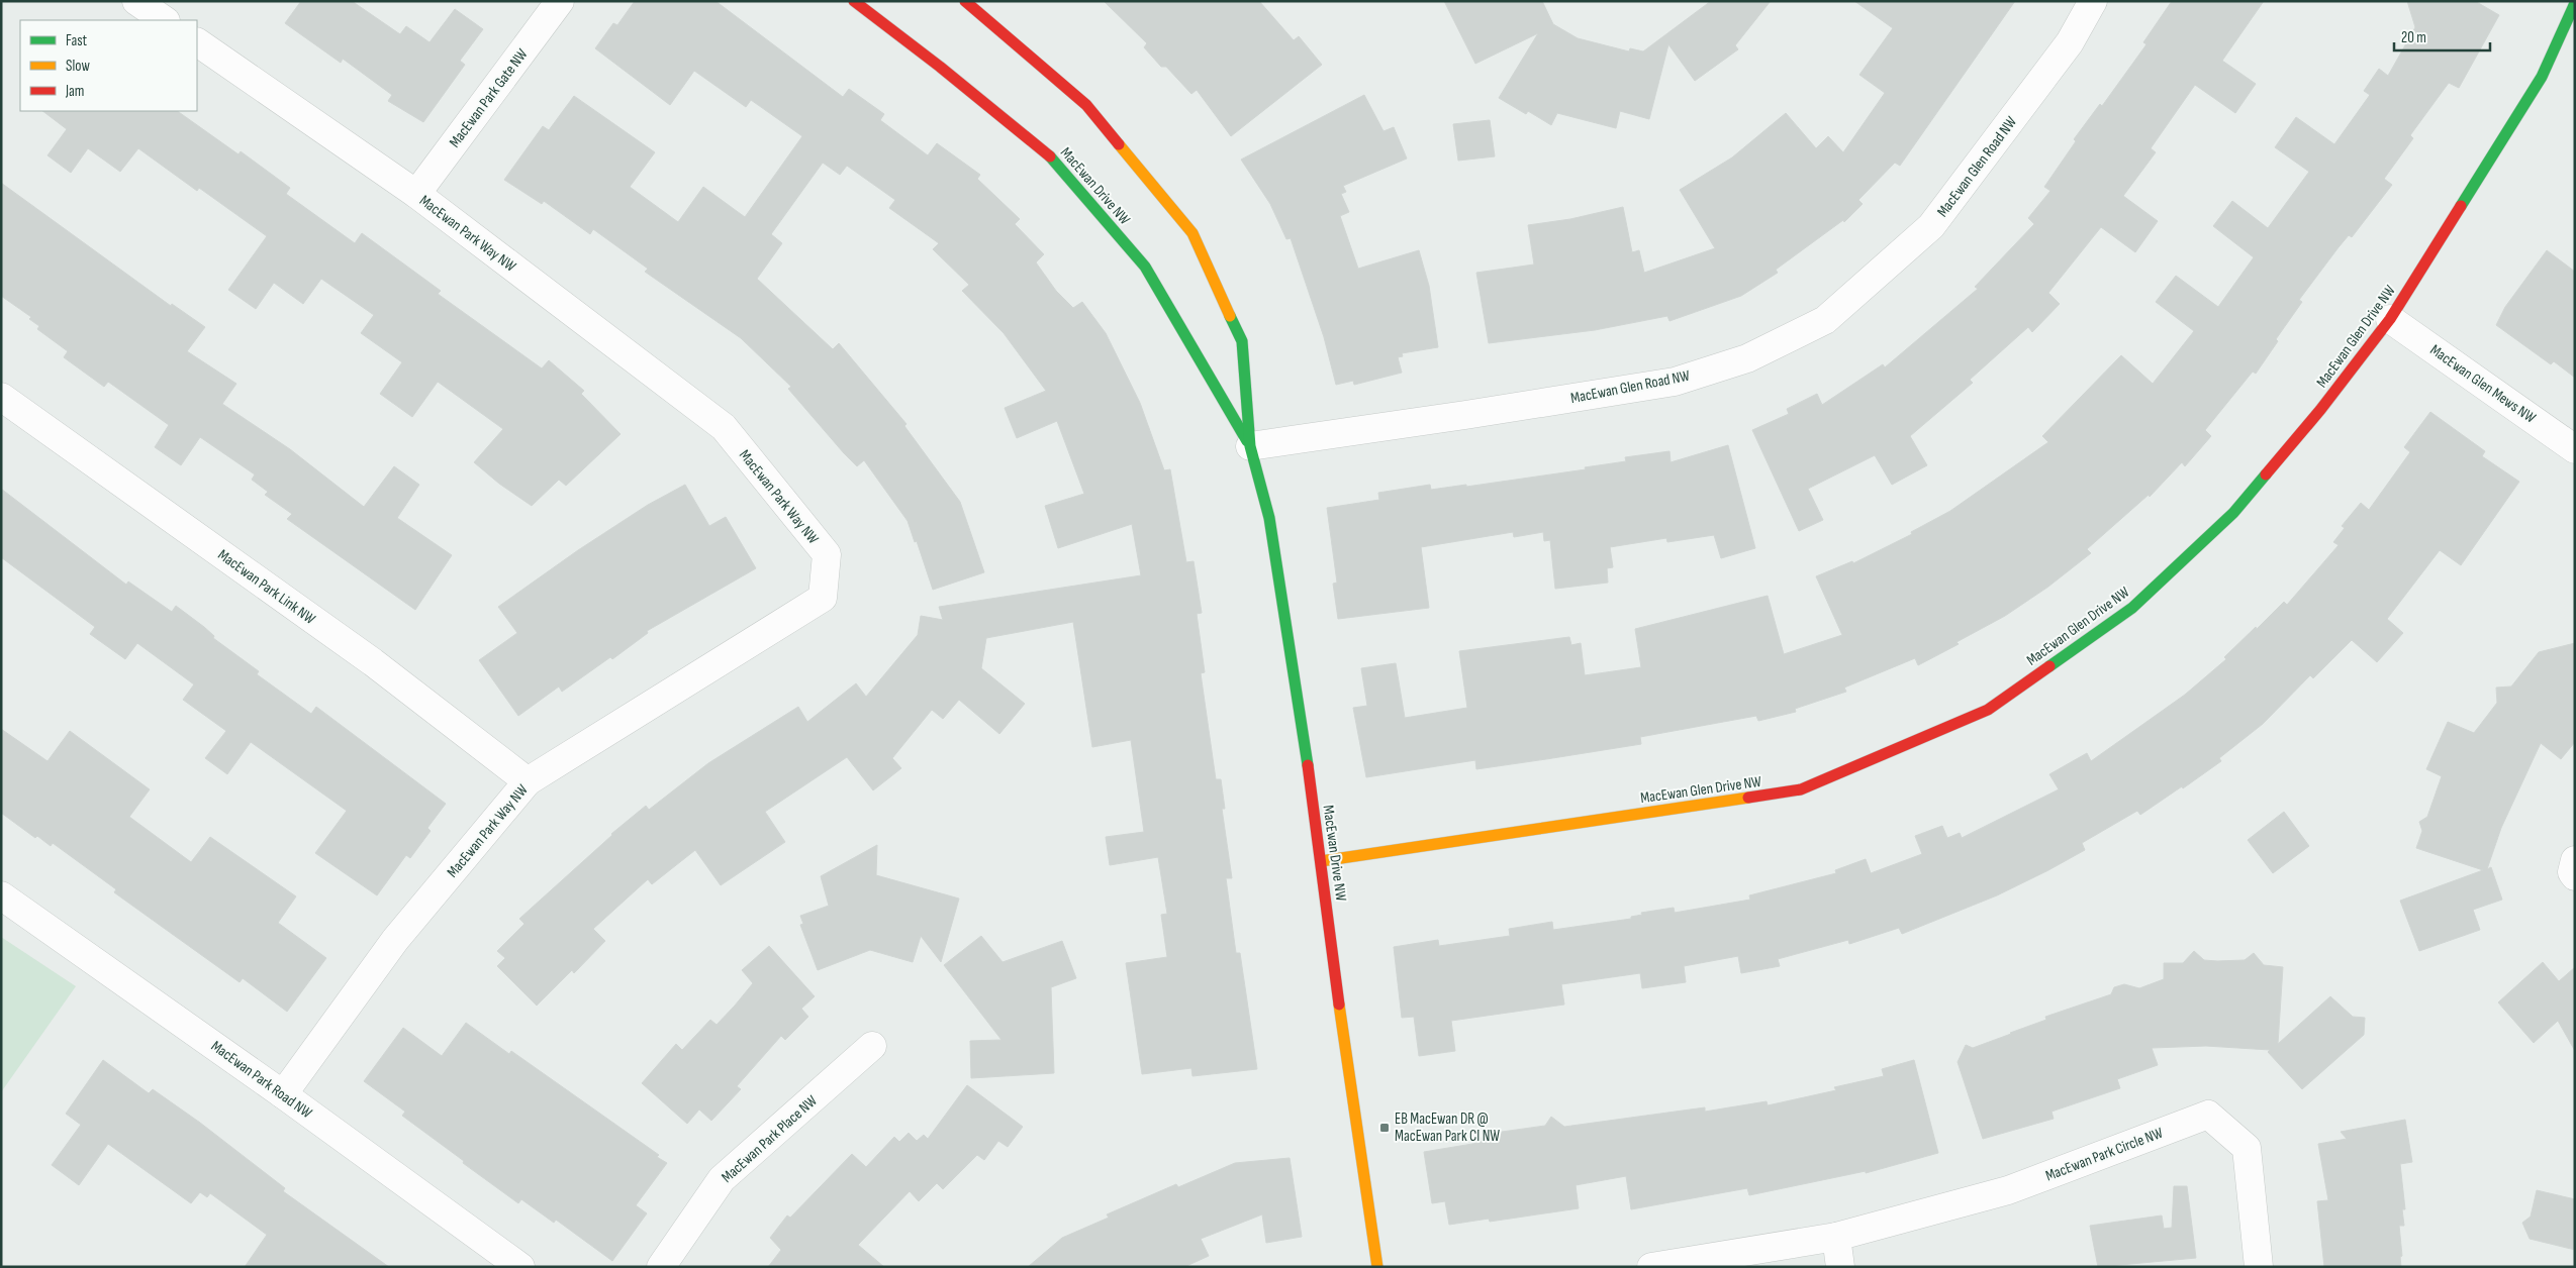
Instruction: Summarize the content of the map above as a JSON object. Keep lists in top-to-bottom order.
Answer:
{
  "streets": {
    "street": [
      "MacEwan Park Gate NW",
      "MacEwan Glen Road NW",
      "MacEwan Drive NW",
      "MacEwan Park Way NW",
      "MacEwan Glen Drive NW",
      "MacEwan Glen Mews NW",
      "MacEwan Park Link NW",
      "MacEwan Park Road NW",
      "MacEwan Park Place NW",
      "MacEwan Park Circle NW"
    ]
  },
  "crossings": [
    ["MacEwan Park Gate NW", "MacEwan Park Way NW"],
    ["MacEwan Glen Road NW", "MacEwan Drive NW"],
    ["MacEwan Drive NW", "MacEwan Glen Drive NW"],
    ["MacEwan Park Way NW", "MacEwan Park Link NW"],
    ["MacEwan Park Way NW", "MacEwan Park Road NW"],
    ["MacEwan Glen Drive NW", "MacEwan Glen Mews NW"]
  ],
  "places": {
    "transit": ["EB MacEwan DR @ MacEwan Park CI NW"]
  },
  "legend": ["Fast", "Slow", "Jam"],
  "scale_bar": "20 m"
}
